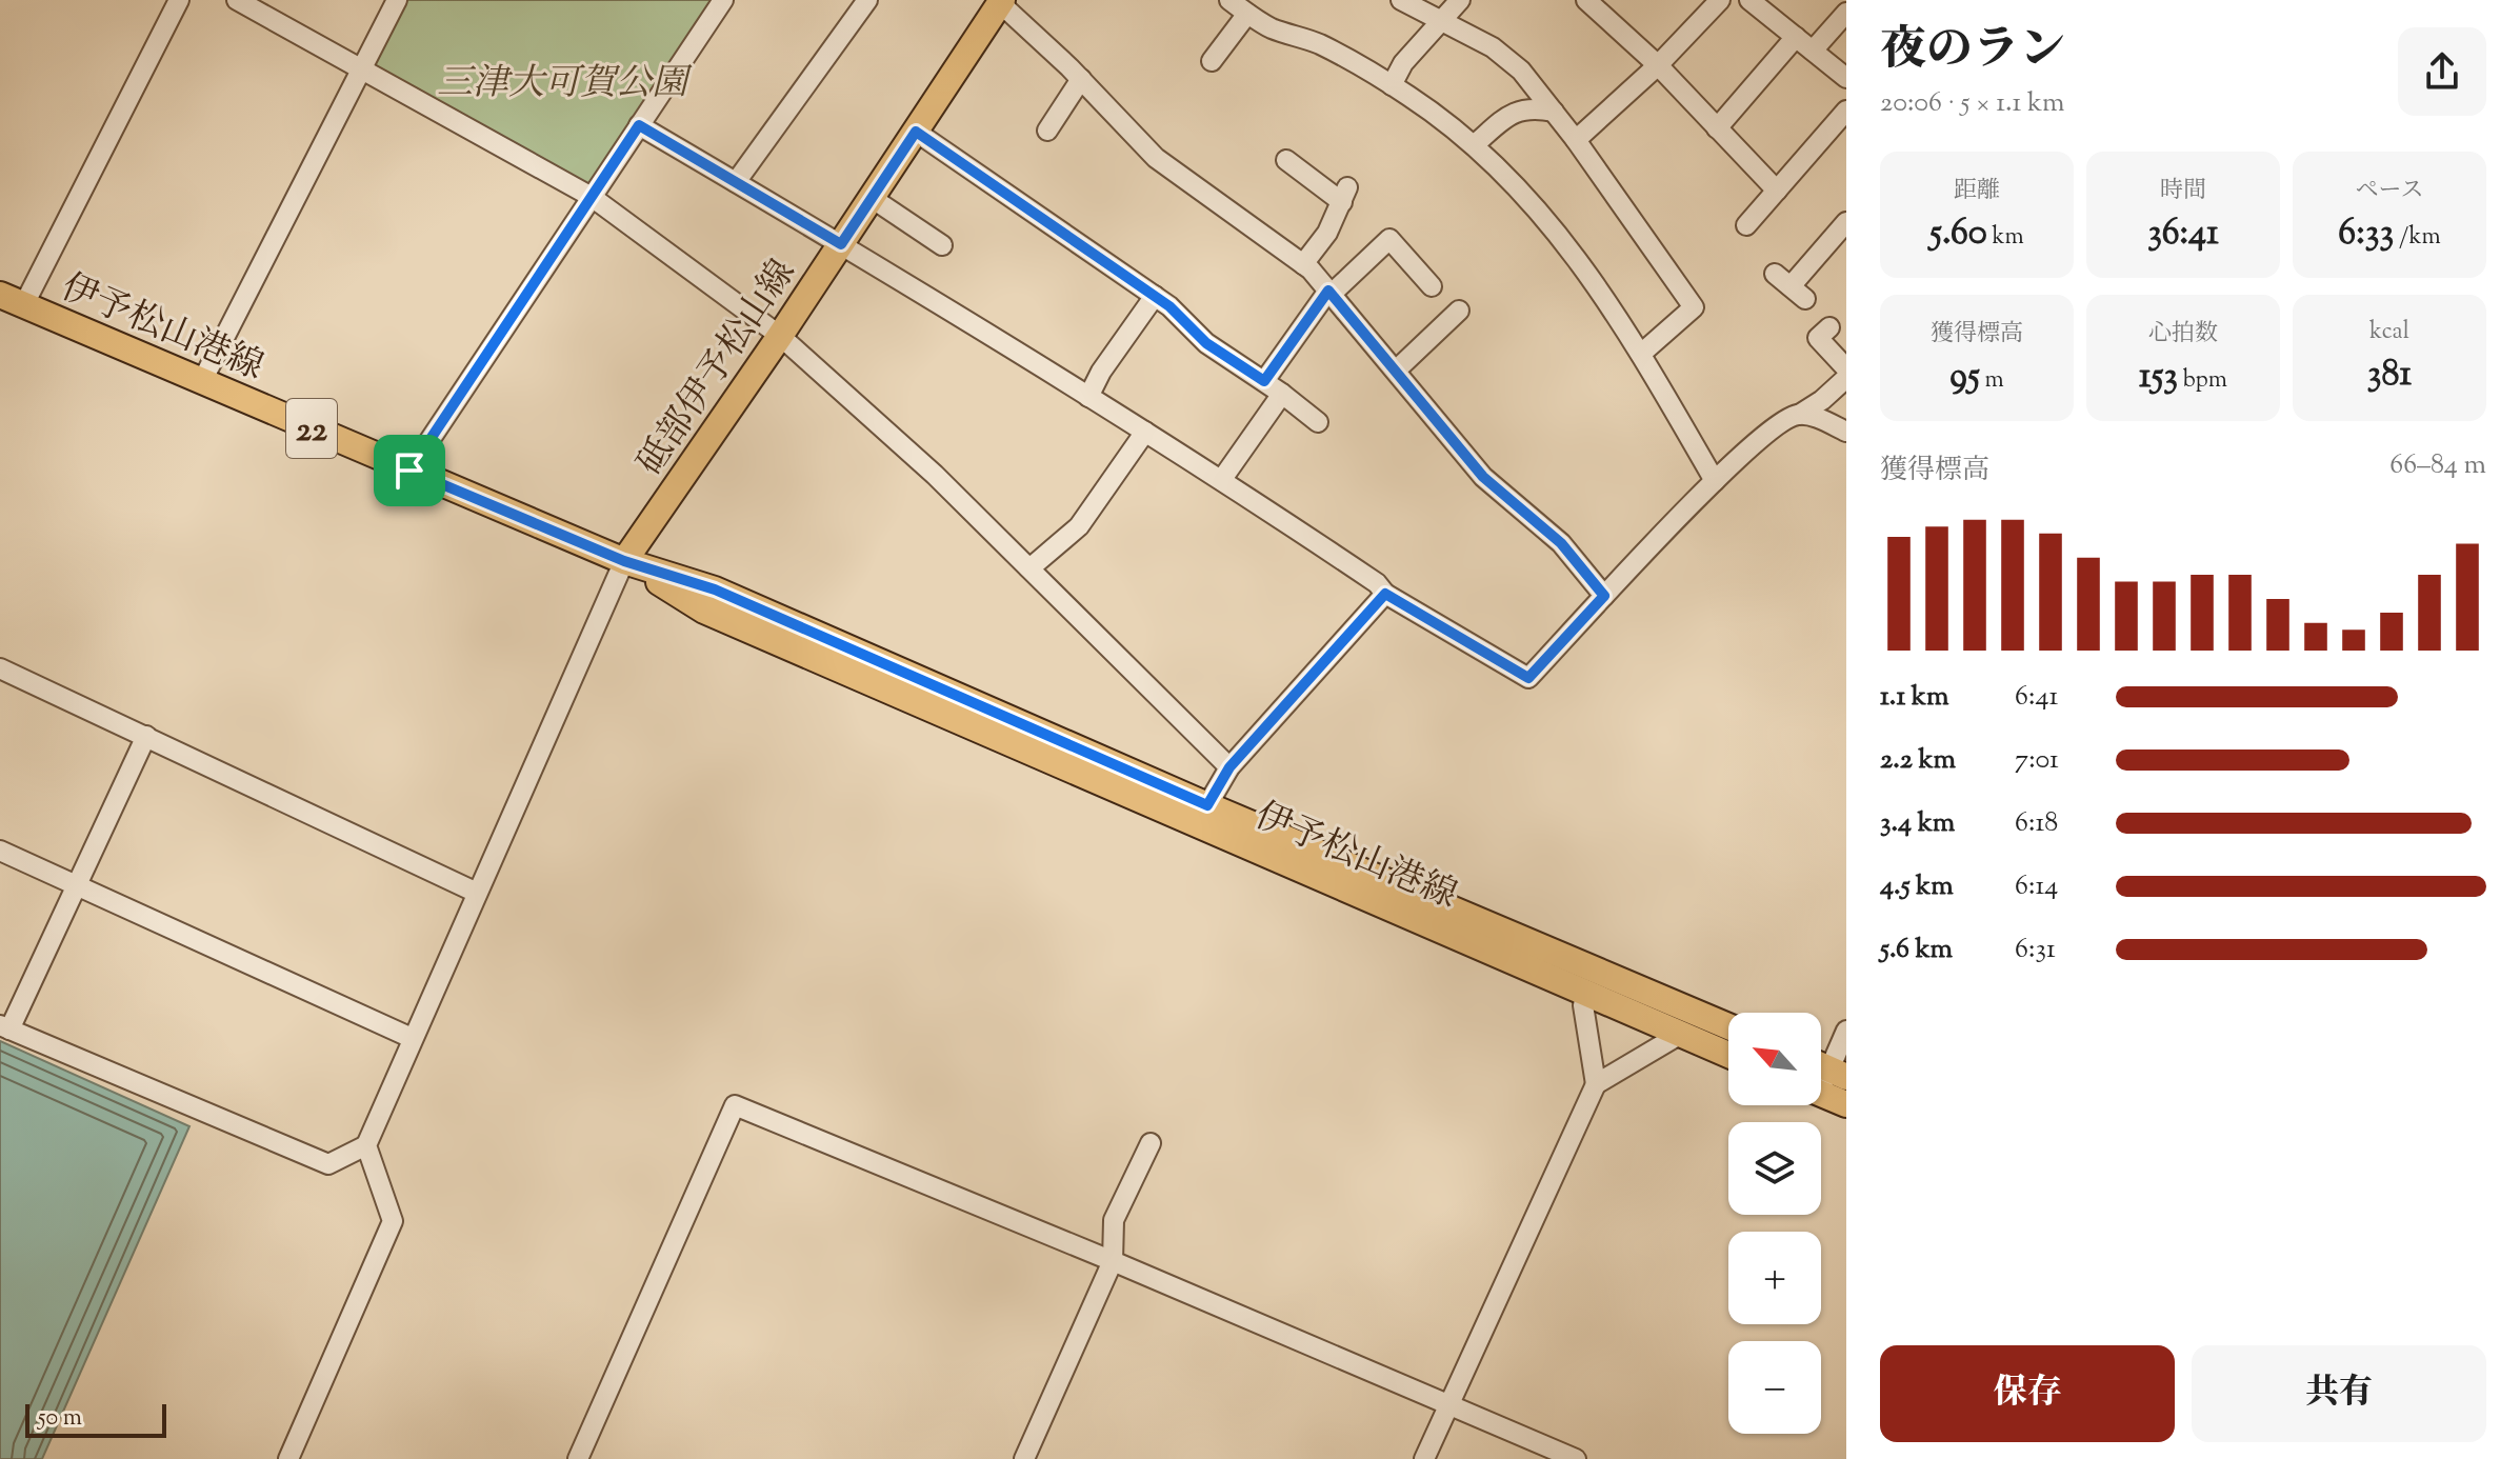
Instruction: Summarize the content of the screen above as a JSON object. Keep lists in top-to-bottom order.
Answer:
{
  "streets": {
    "main road": ["伊予松山港線", "砥部伊予松山線", "22"]
  },
  "crossings": [
    ["伊予松山港線", "砥部伊予松山線"]
  ],
  "parks": ["三津大可賀公園"],
  "scale_bar": "50 m",
  "north": "top left",
  "page": {
    "heading": ["夜のラン", "20:06 · 5 × 1.1 km"],
    "stats": [
      ["距離", "5.60 km"],
      ["時間", "36:41"],
      ["ペース", "6:33 /km"],
      ["獲得標高", "95 m"],
      ["心拍数", "153 bpm"],
      ["kcal", "381"]
    ],
    "chart": ["獲得標高", "66–84 m"],
    "list": [
      {
        "name": "1.1 km",
        "note": "6:41"
      },
      {
        "name": "2.2 km",
        "note": "7:01"
      },
      {
        "name": "3.4 km",
        "note": "6:18"
      },
      {
        "name": "4.5 km",
        "note": "6:14"
      },
      {
        "name": "5.6 km",
        "note": "6:31"
      }
    ],
    "map_buttons": ["+", "−"],
    "buttons": ["保存", "共有"],
    "scale": "50 m"
  }
}
